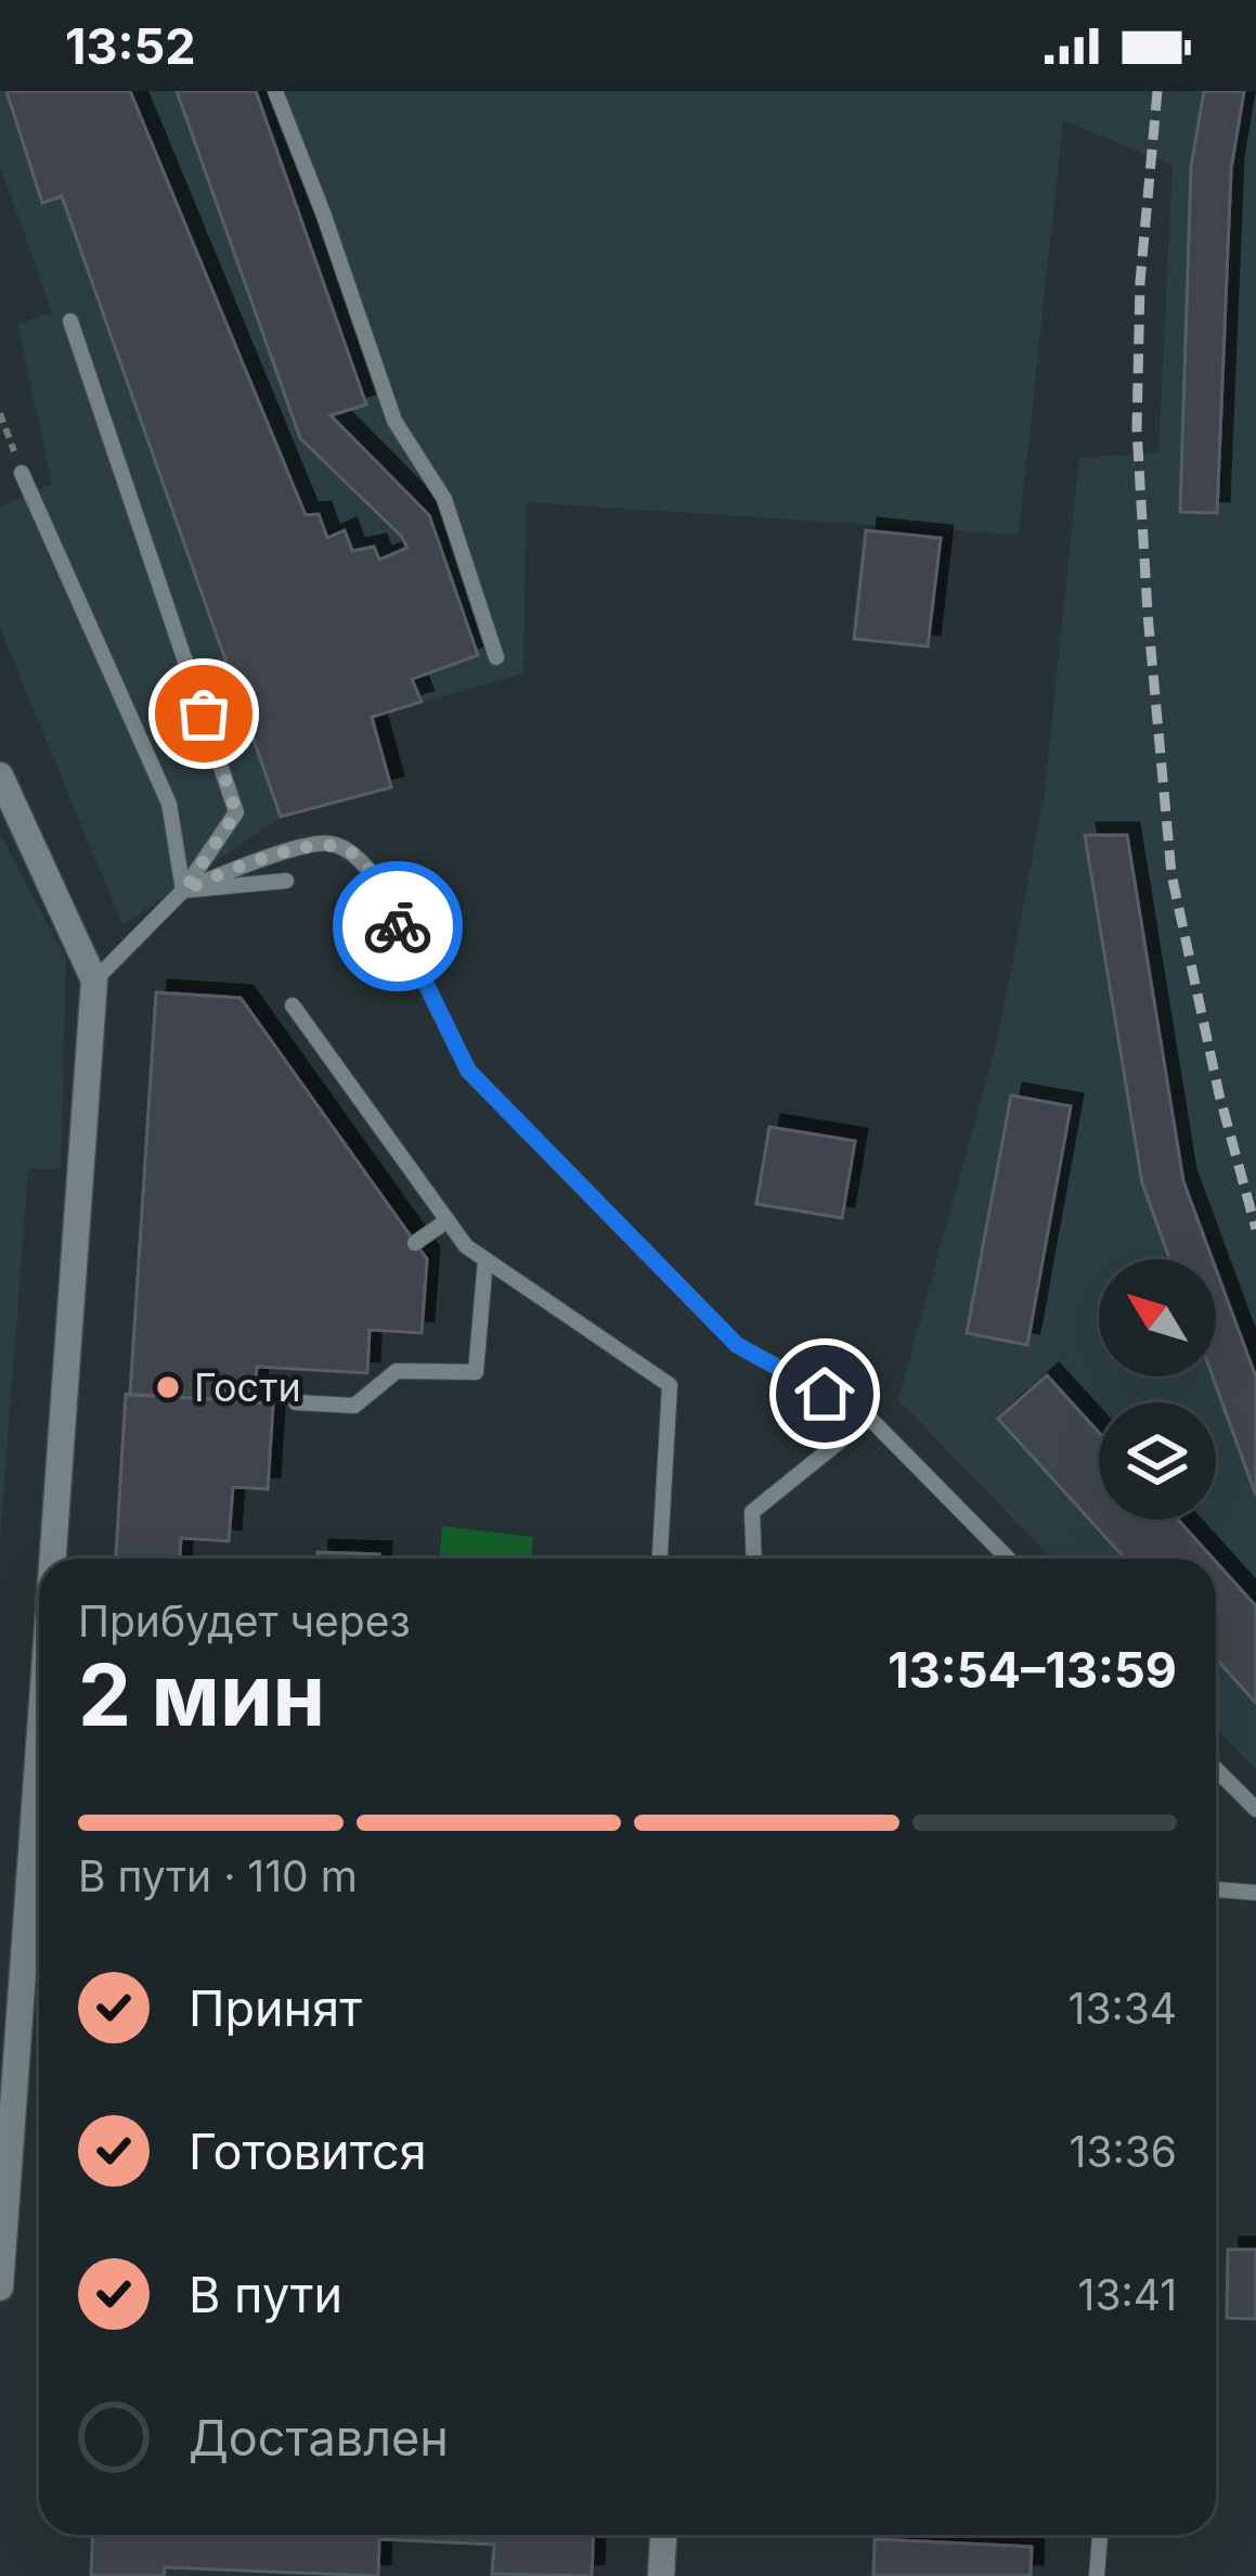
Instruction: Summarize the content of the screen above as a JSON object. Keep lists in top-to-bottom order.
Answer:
{
  "places": ["Гости"],
  "north": "top left",
  "page": {
    "status": "13:52",
    "heading": ["2 мин", "Прибудет через", "13:54–13:59"],
    "bar": "В пути · 110 m",
    "list": [
      ["Принят", "13:34"],
      ["Готовится", "13:36"],
      ["В пути", "13:41"],
      "Доставлен"
    ]
  }
}
